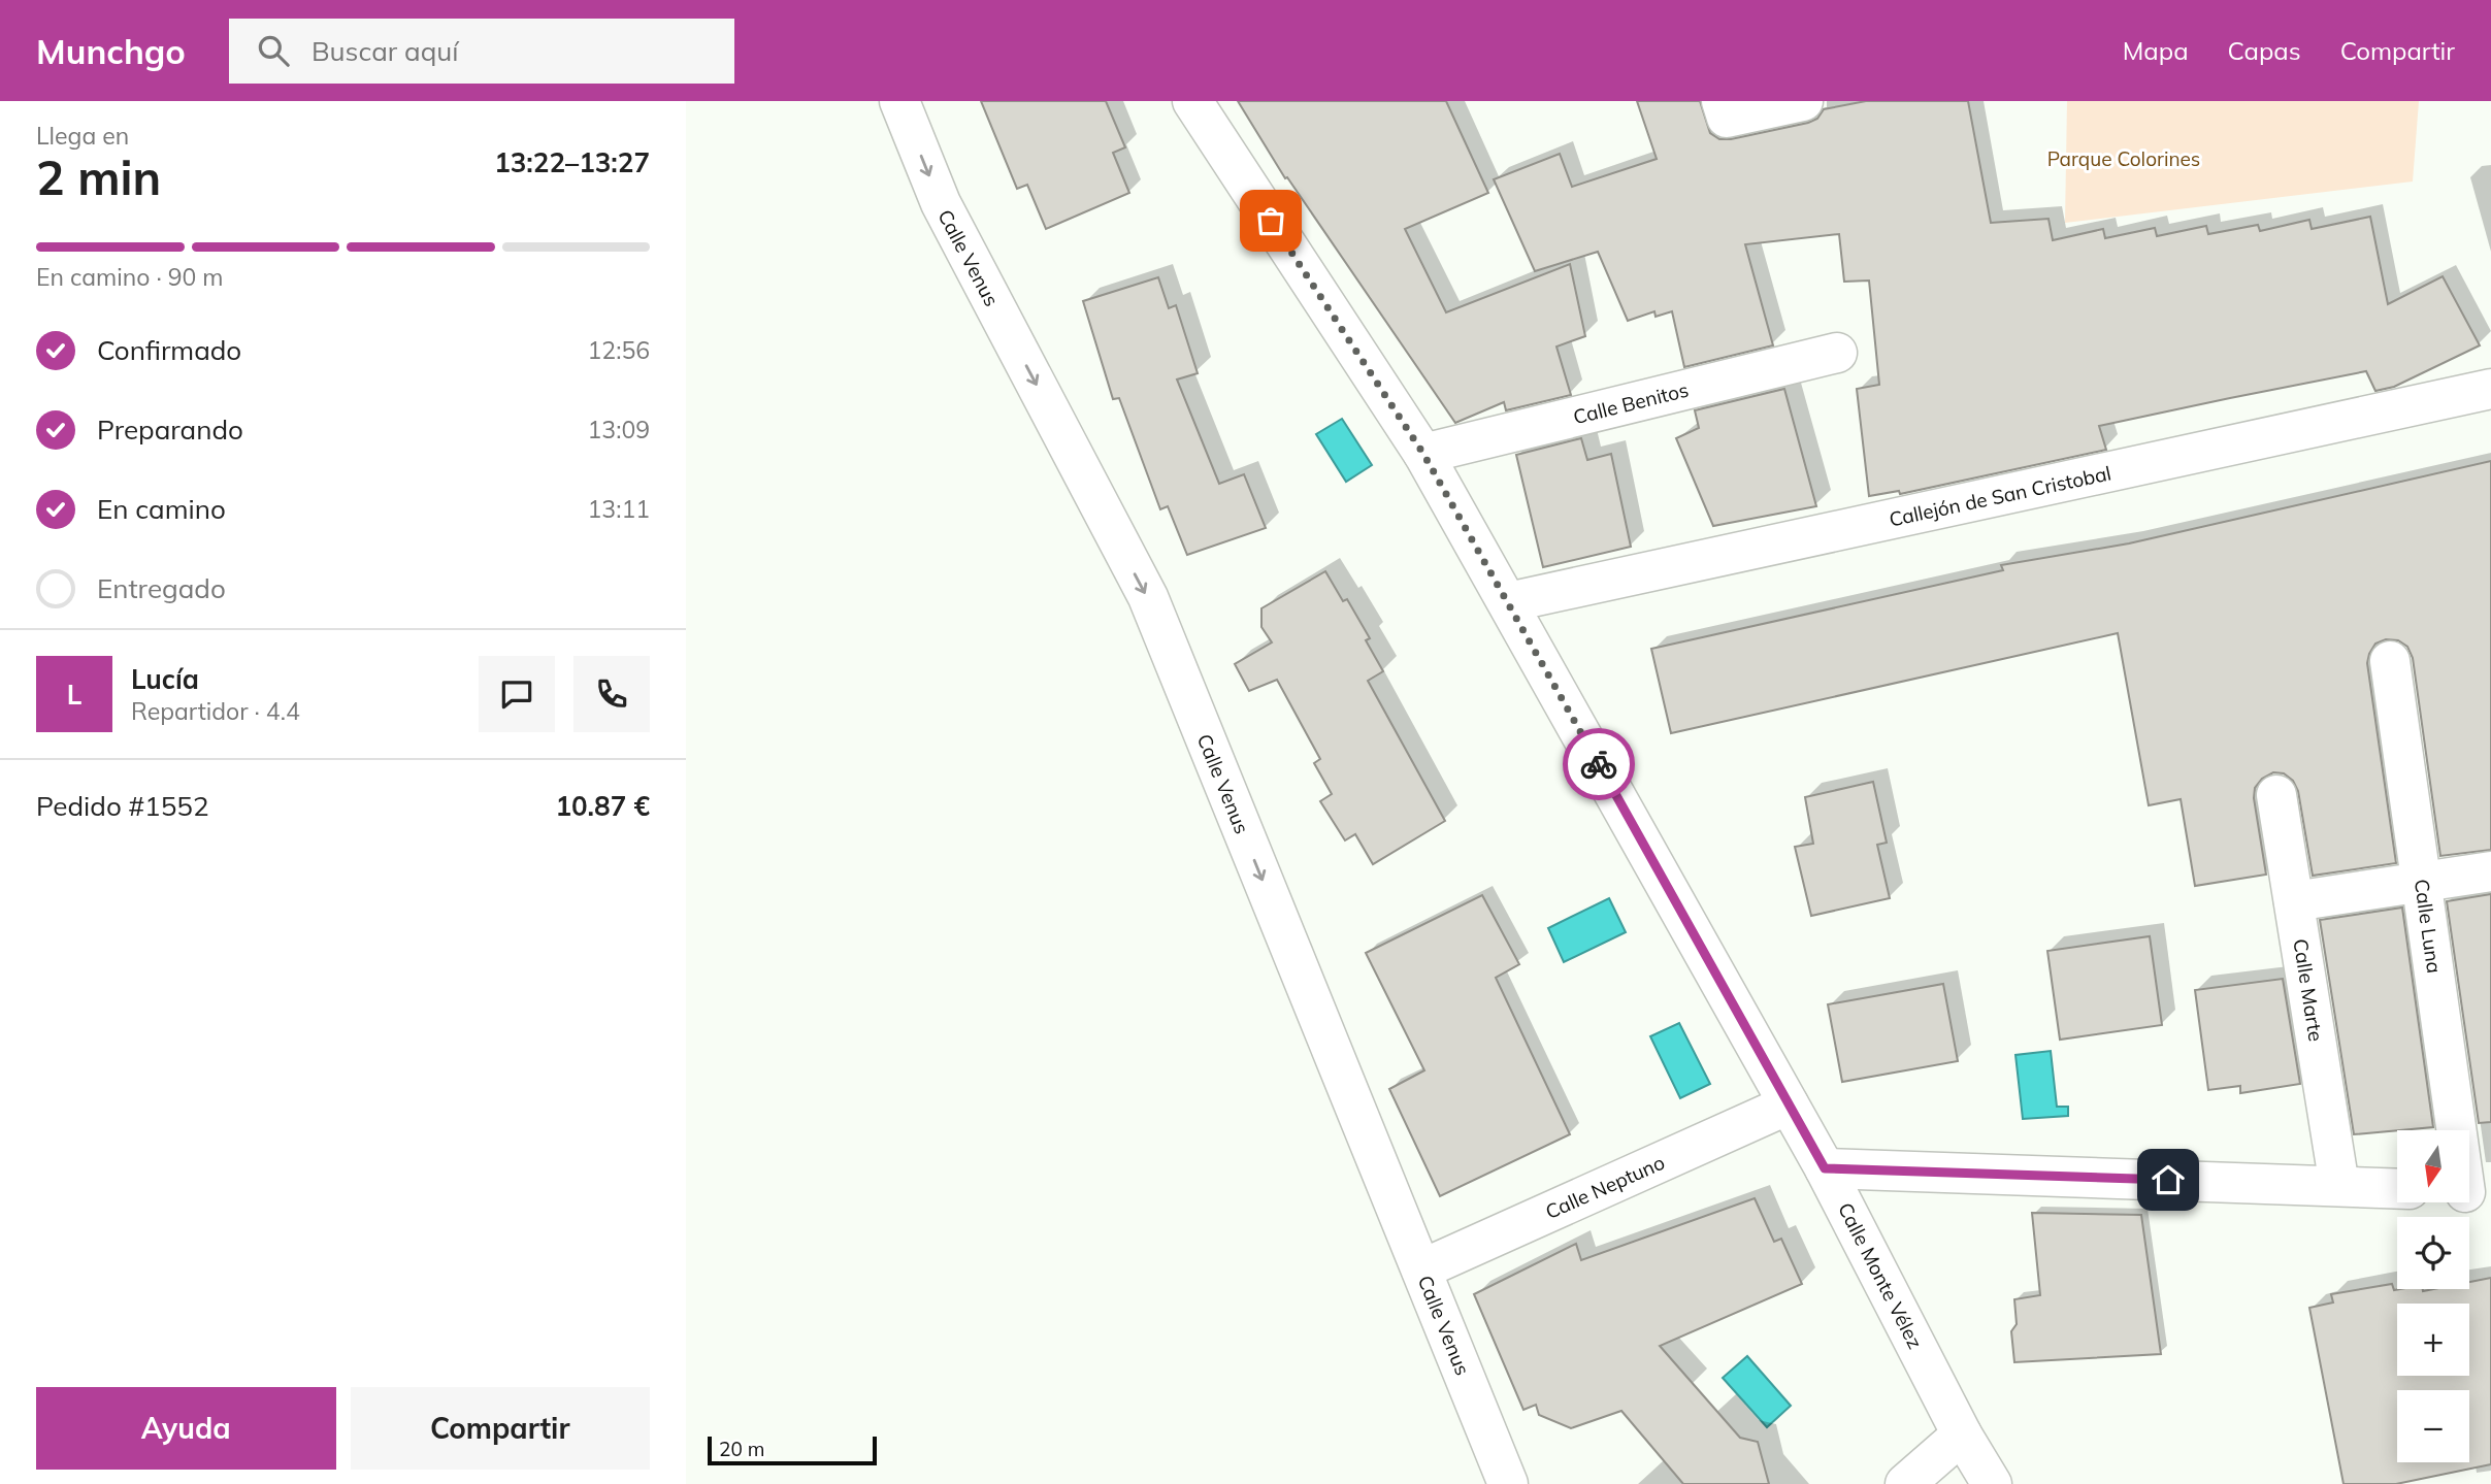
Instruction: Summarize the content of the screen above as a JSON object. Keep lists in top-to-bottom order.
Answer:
{
  "streets": {
    "street": [
      "Calle Venus",
      "Calle Benitos",
      "Callejón de San Cristobal",
      "Calle Luna",
      "Calle Marte",
      "Calle Neptuno",
      "Calle Monte Vélez"
    ]
  },
  "crossings": [
    ["Calle Venus", "Calle Neptuno"],
    ["Calle Benitos", "Calle Monte Vélez"],
    ["Callejón de San Cristobal", "Calle Monte Vélez"],
    ["Calle Neptuno", "Calle Monte Vélez"]
  ],
  "one_way": ["Calle Venus"],
  "parks": ["Parque Colorines"],
  "scale_bar": "20 m",
  "north": "bottom",
  "page": {
    "header": "Munchgo",
    "search": "Buscar aquí",
    "nav": ["Mapa", "Capas", "Compartir"],
    "heading": ["2 min", "Llega en", "13:22–13:27"],
    "panel": [
      "Lucía",
      "Repartidor · 4.4",
      "Pedido #1552",
      "10.87 €"
    ],
    "bar": "En camino · 90 m",
    "list": [
      ["Confirmado", "12:56"],
      ["Preparando", "13:09"],
      ["En camino", "13:11"],
      "Entregado"
    ],
    "round": "L",
    "map_buttons": ["+", "−"],
    "buttons": ["Ayuda", "Compartir"],
    "scale": "20 m"
  }
}
